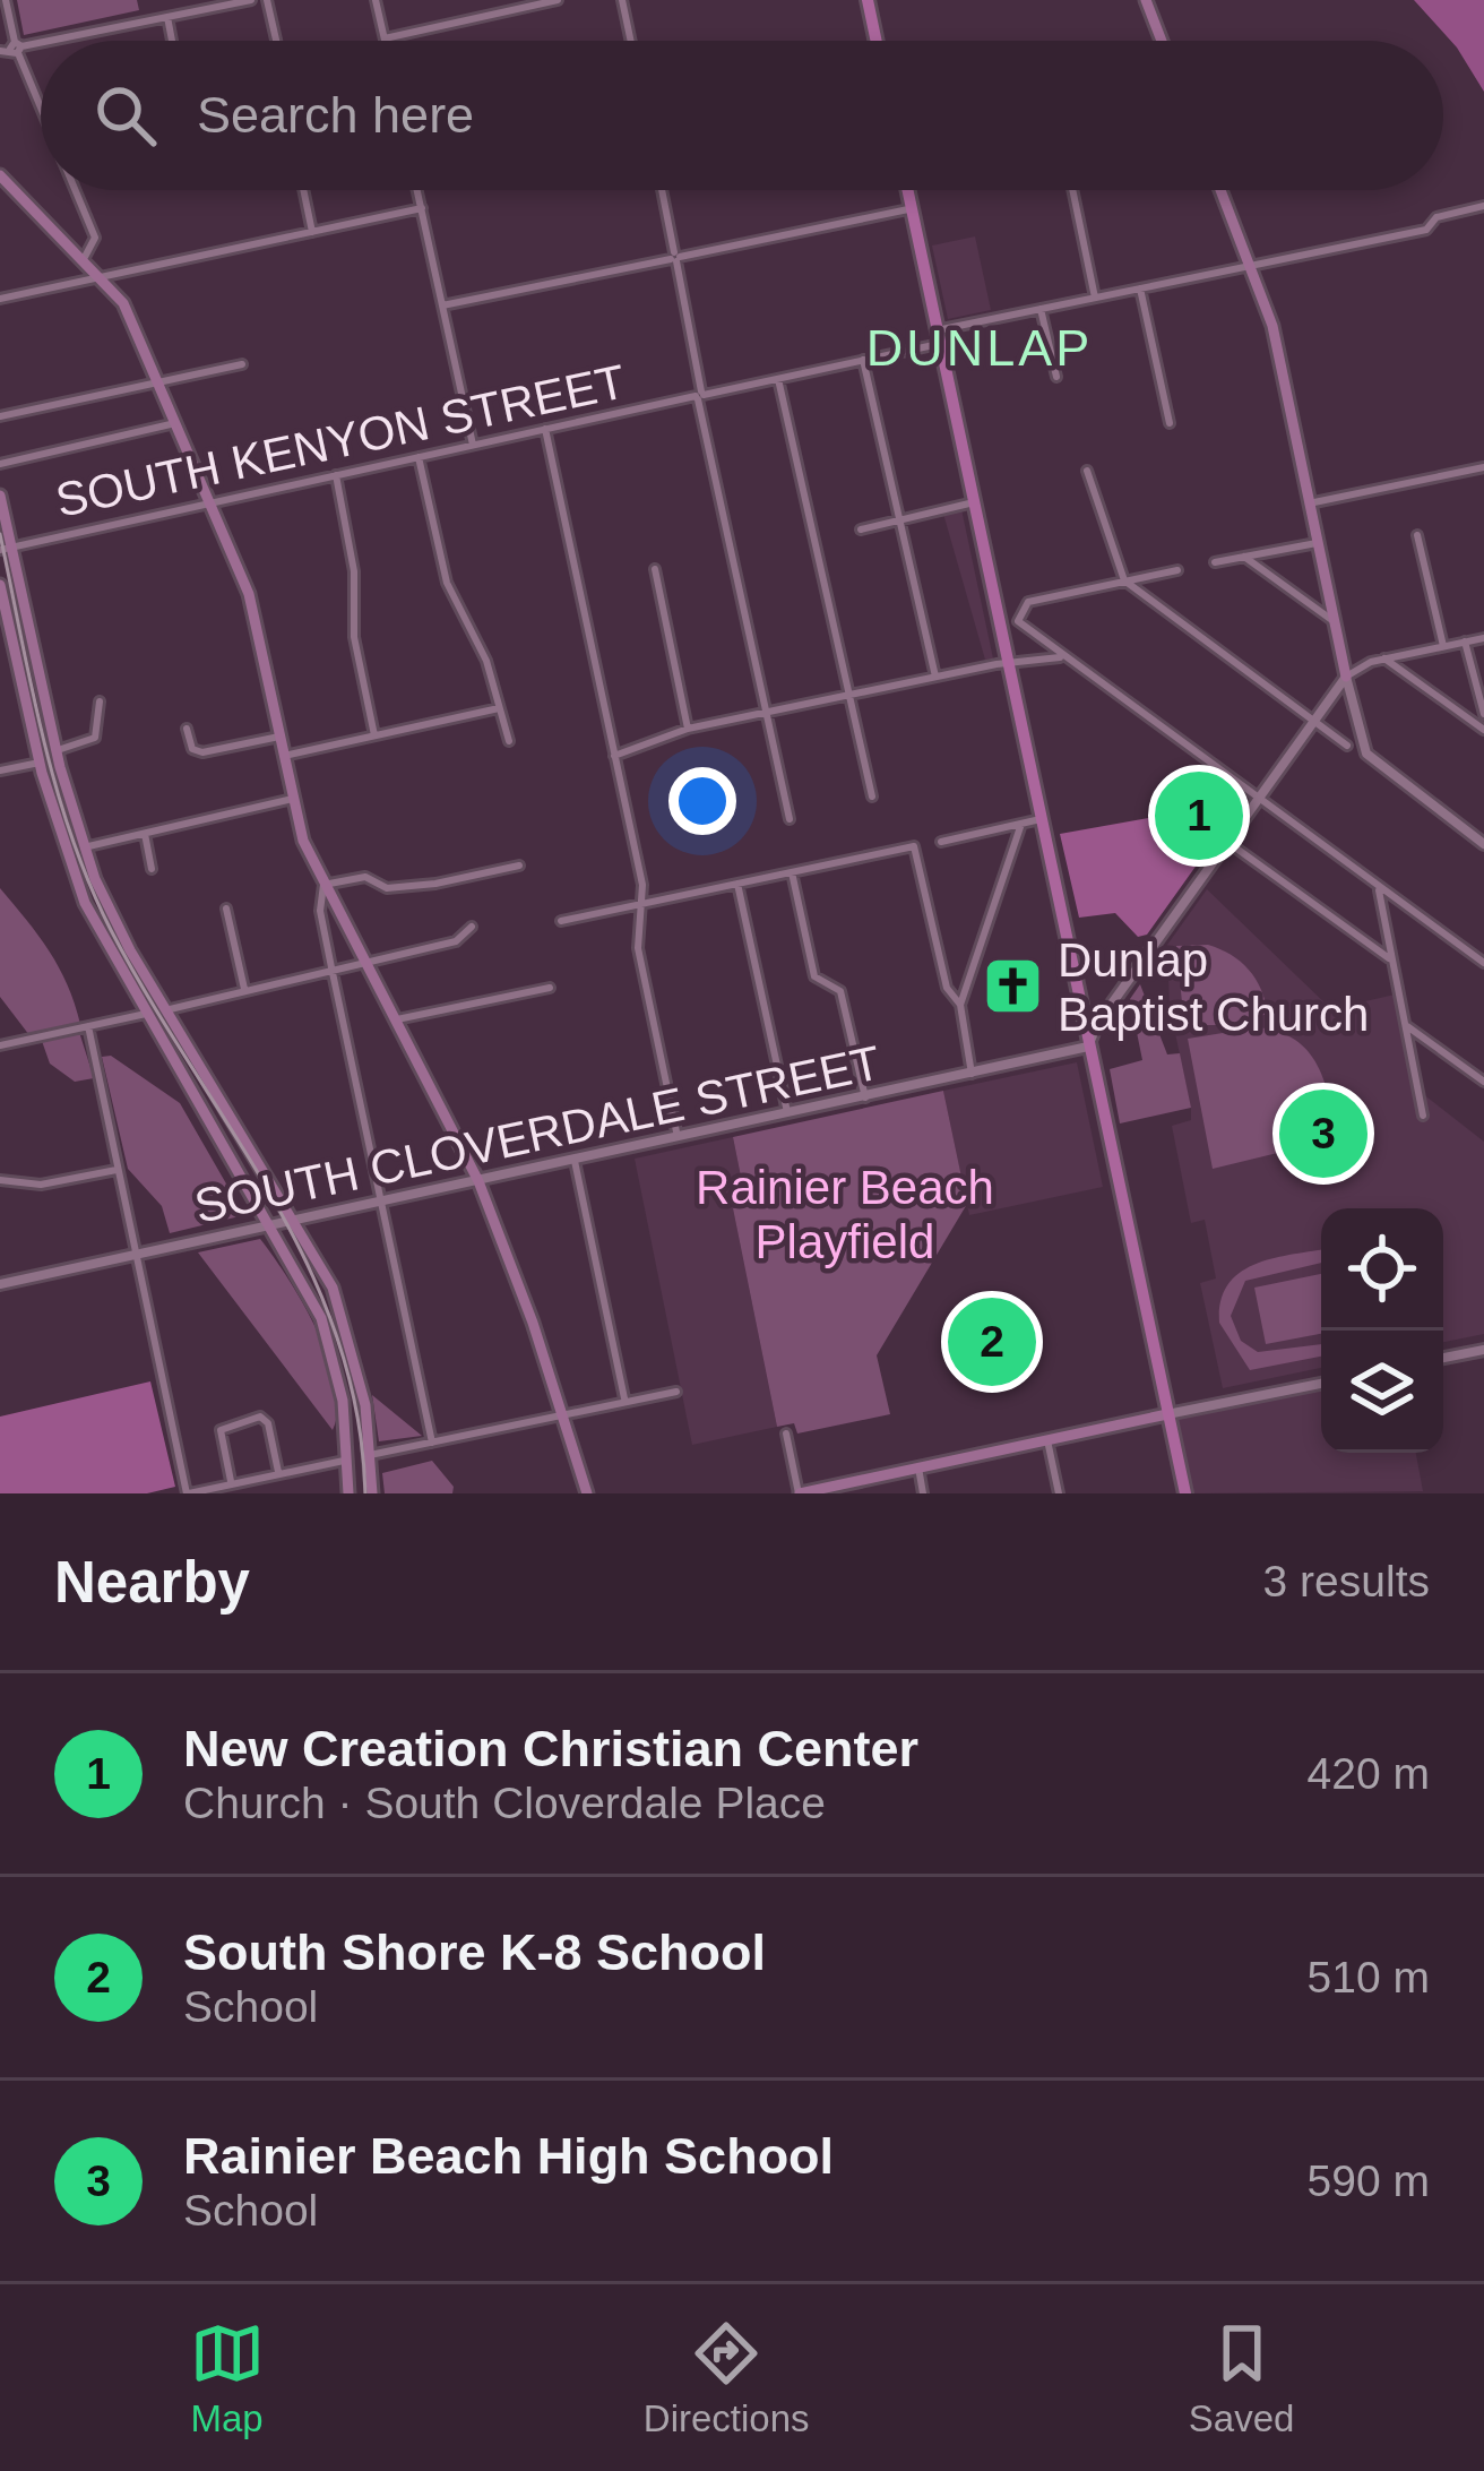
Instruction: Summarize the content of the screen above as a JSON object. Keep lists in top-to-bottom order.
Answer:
{
  "streets": {
    "street": ["SOUTH KENYON STREET", "SOUTH CLOVERDALE STREET"]
  },
  "districts": ["DUNLAP"],
  "parks": ["Rainier Beach Playfield"],
  "places": {
    "church": ["Dunlap Baptist Church"]
  },
  "page": {
    "search": "Search here",
    "pins": ["1", "3", "2"],
    "heading": ["Nearby", "3 results"],
    "list": [
      {
        "mark": "1",
        "name": "New Creation Christian Center",
        "note": "Church · South Cloverdale Place",
        "value": "420 m"
      },
      {
        "mark": "2",
        "name": "South Shore K-8 School",
        "note": "School",
        "value": "510 m"
      },
      {
        "mark": "3",
        "name": "Rainier Beach High School",
        "note": "School",
        "value": "590 m"
      }
    ],
    "nav": ["Map", "Directions", "Saved"]
  }
}
